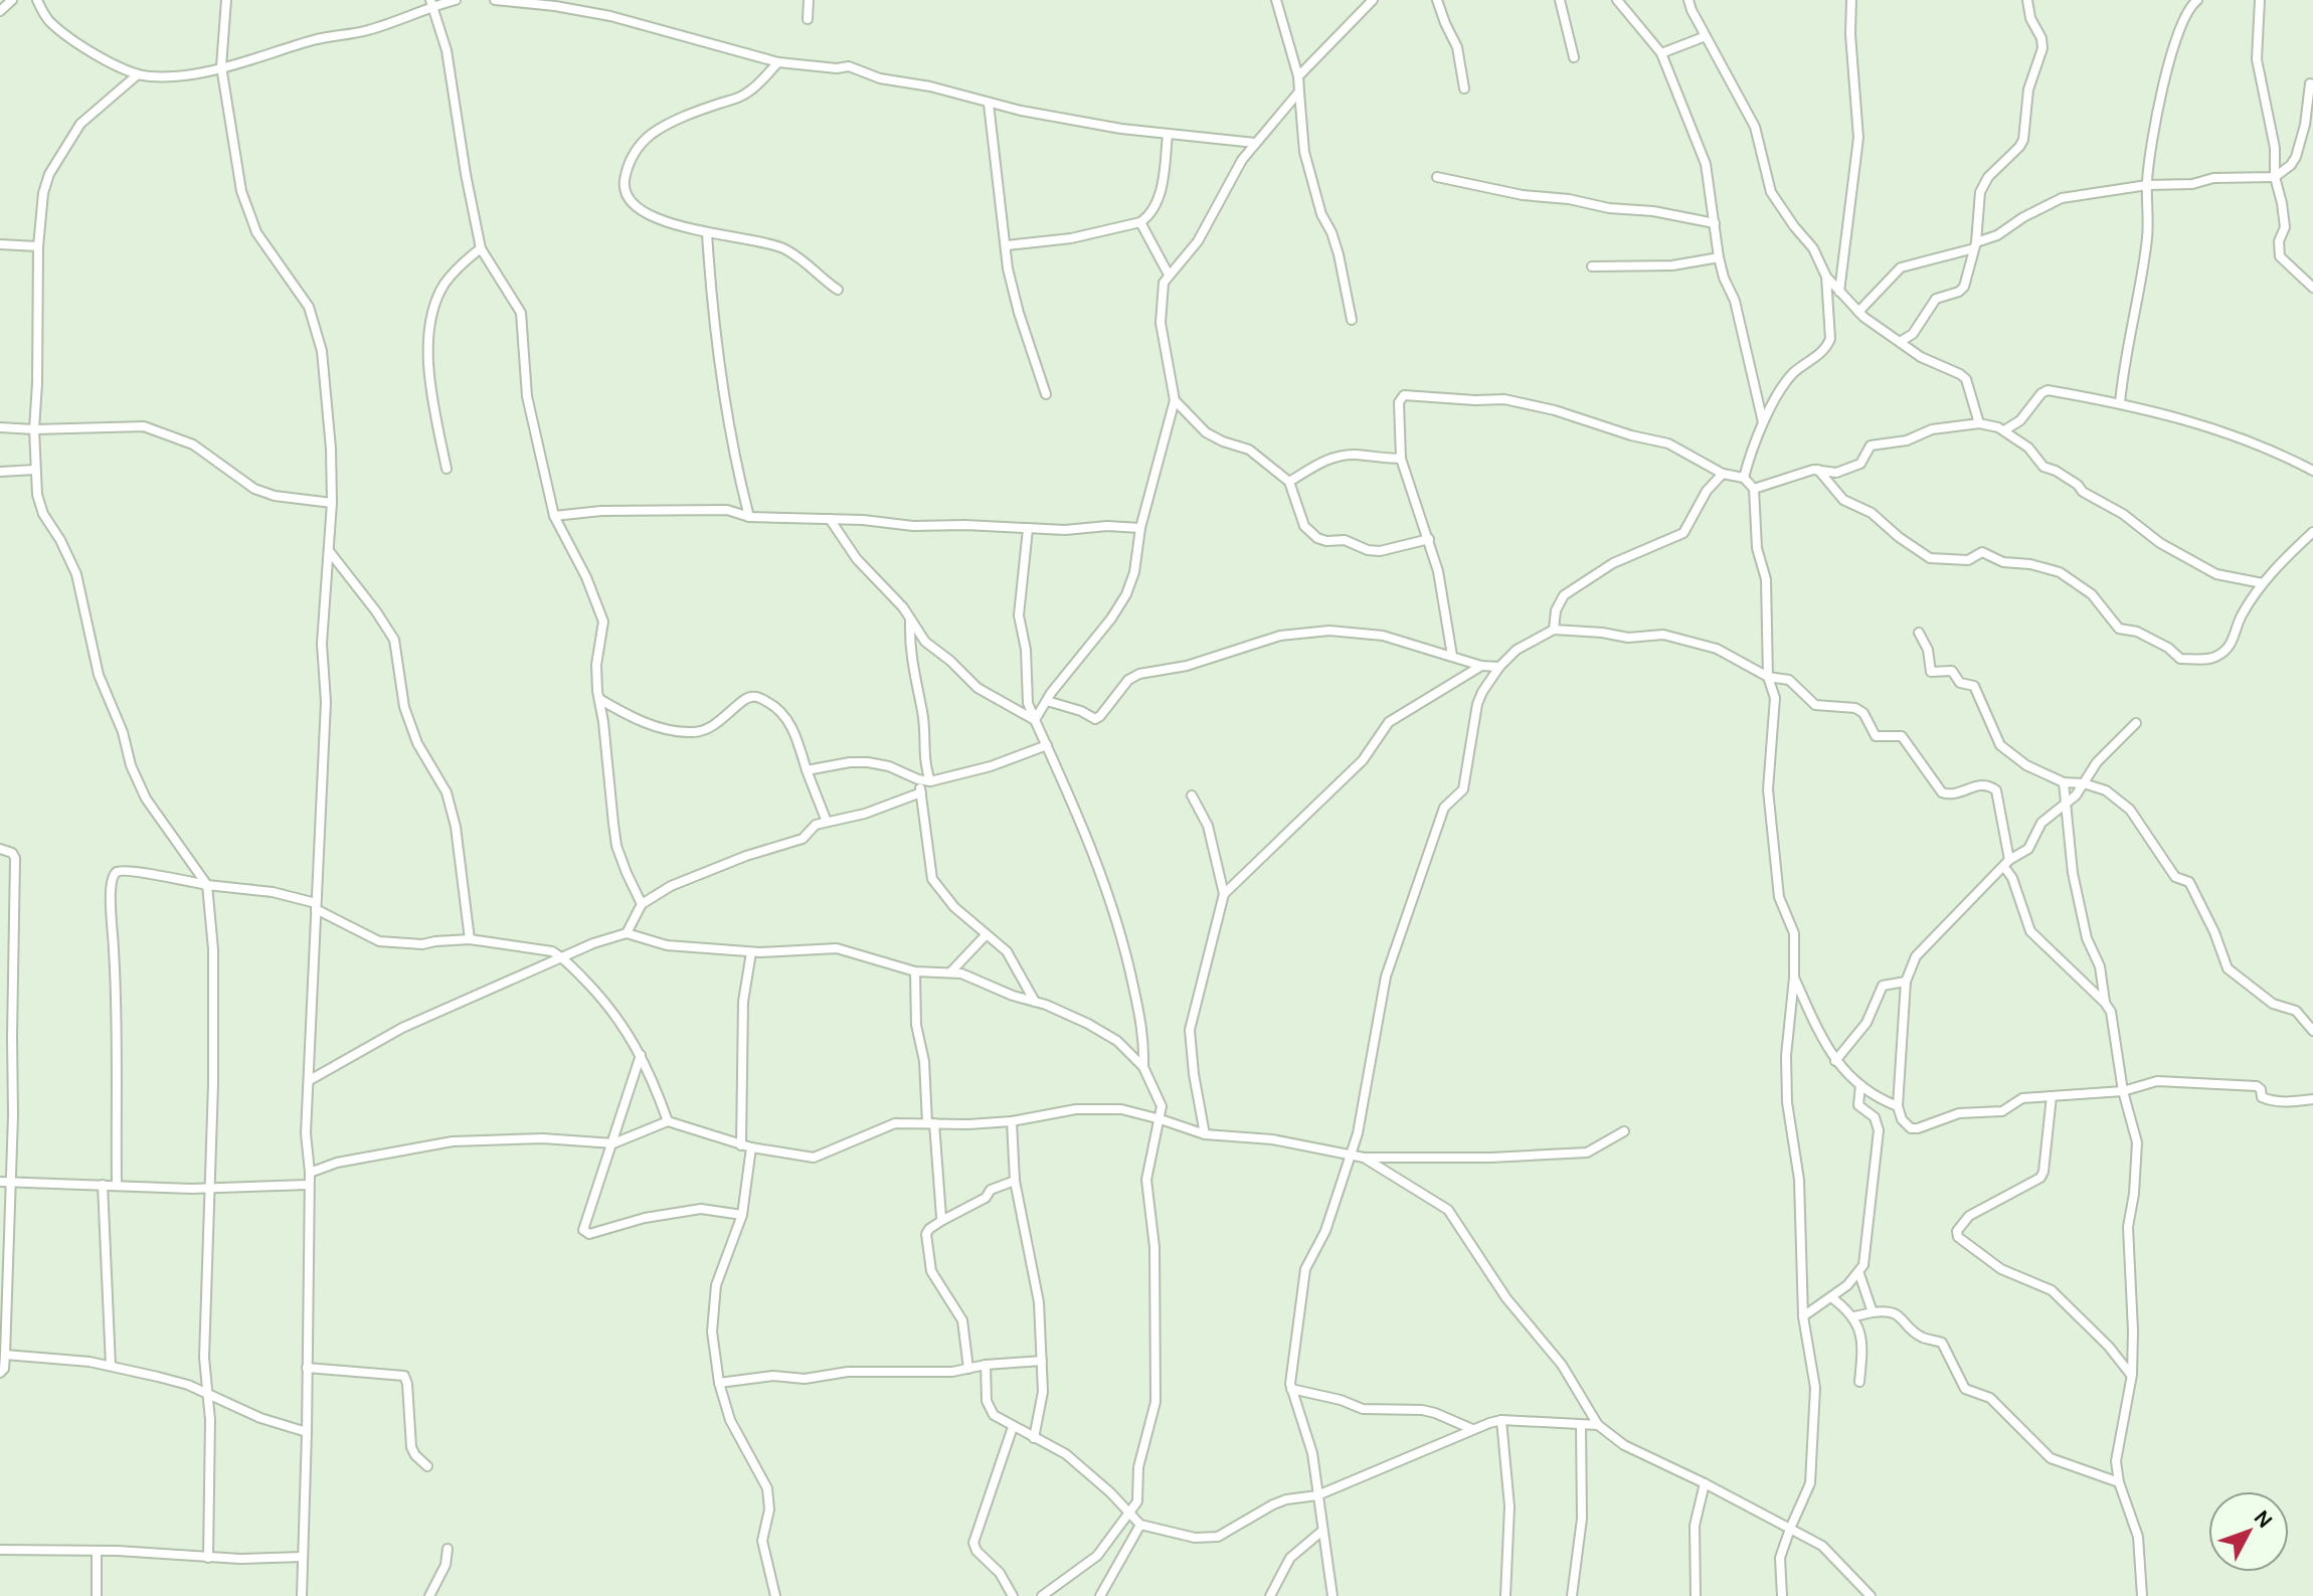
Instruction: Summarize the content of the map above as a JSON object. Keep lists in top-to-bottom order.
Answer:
{
  "north": "top right"
}
